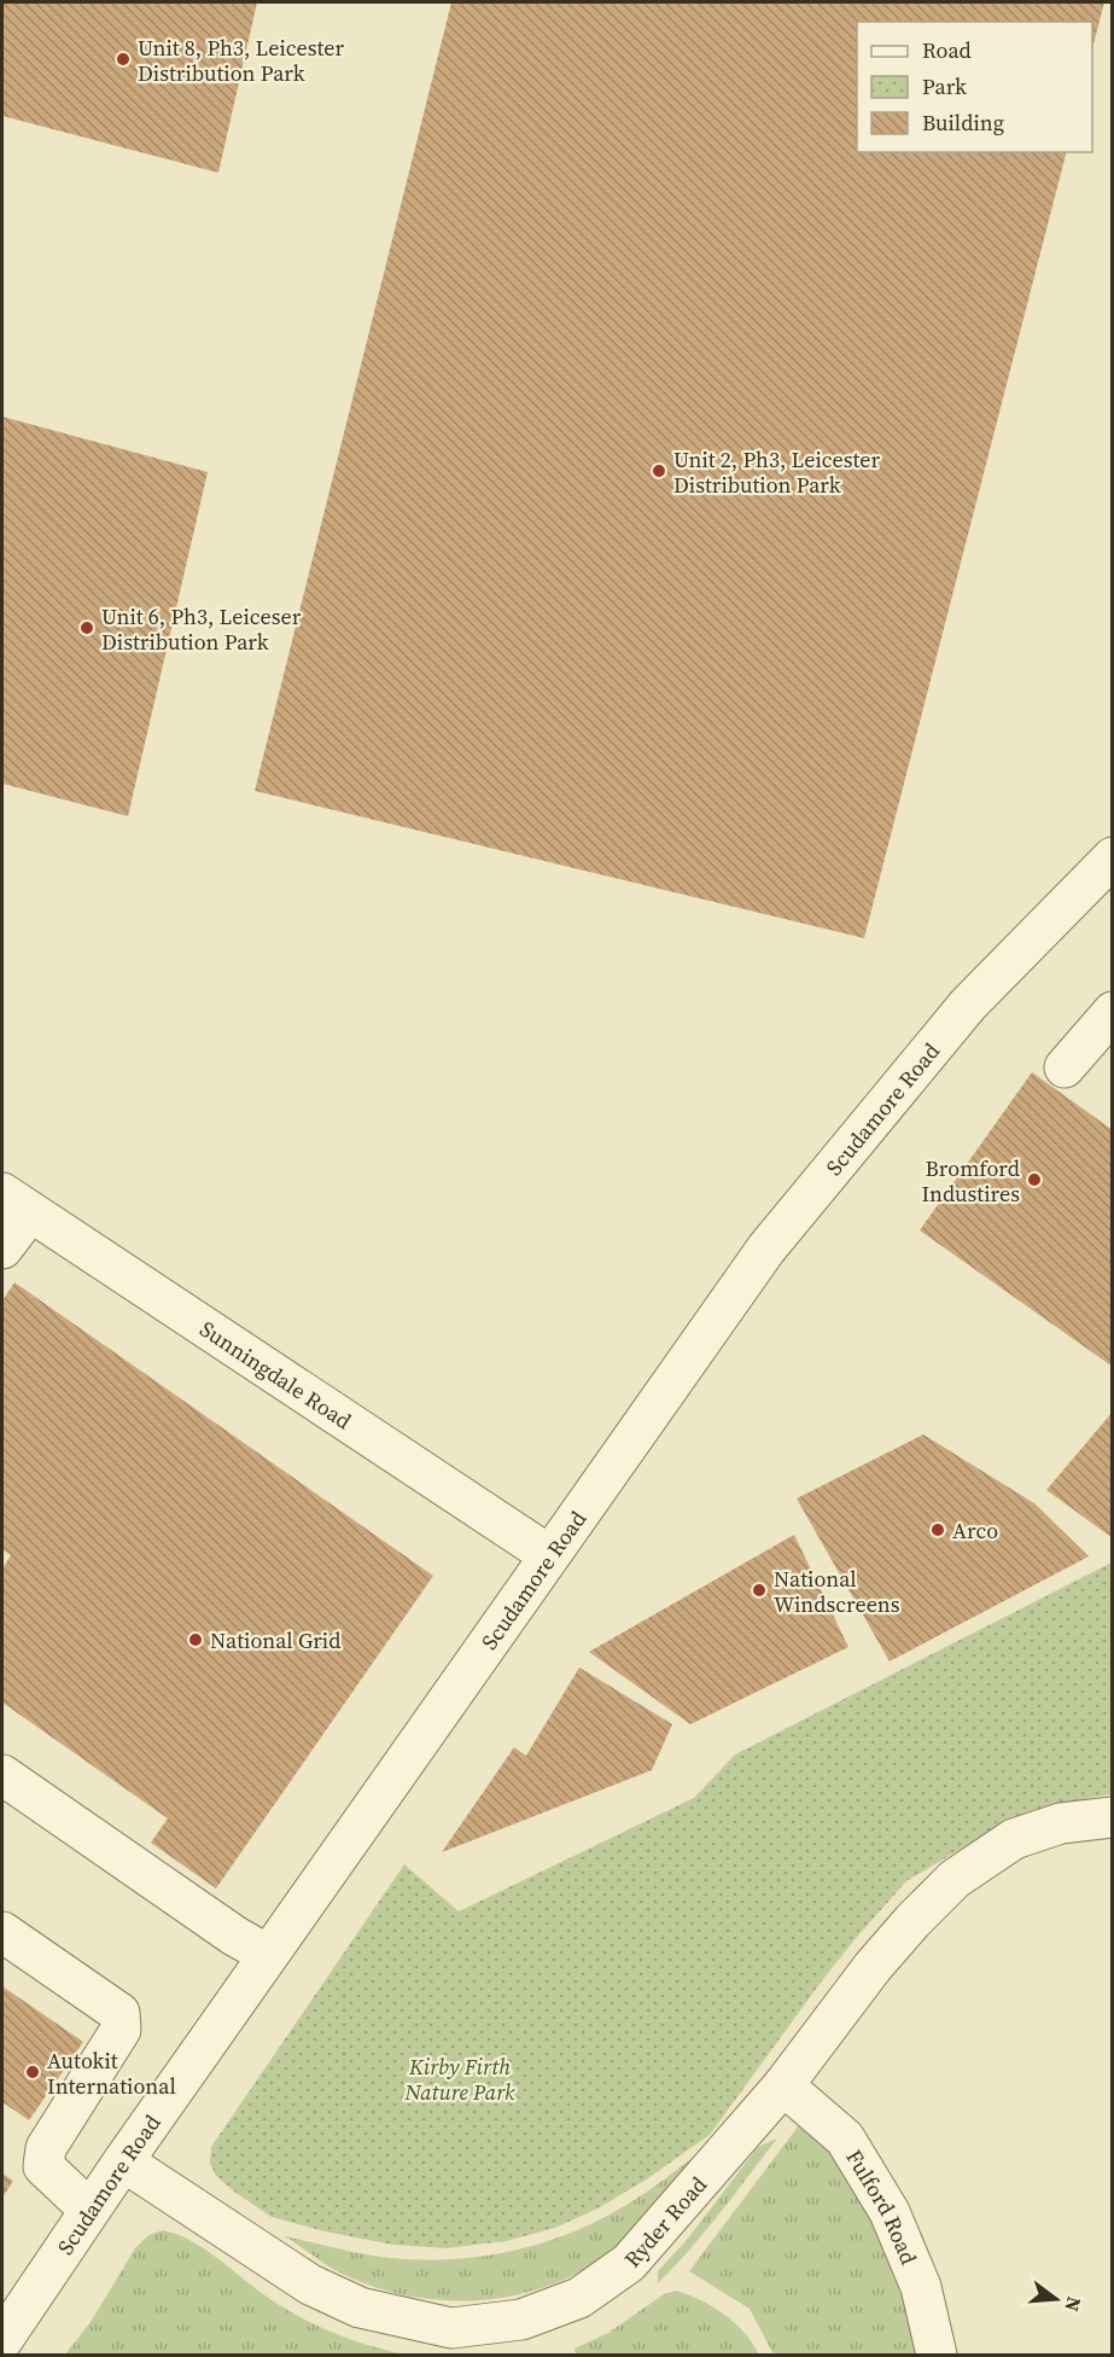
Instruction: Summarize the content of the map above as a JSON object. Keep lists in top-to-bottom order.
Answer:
{
  "streets": {
    "street": [
      "Scudamore Road",
      "Sunningdale Road",
      "Fulford Road",
      "Ryder Road"
    ]
  },
  "crossings": [
    ["Scudamore Road", "Sunningdale Road"],
    ["Scudamore Road", "Ryder Road"],
    ["Fulford Road", "Ryder Road"]
  ],
  "parks": ["Kirby Firth Nature Park"],
  "places": [
    "Unit 8, Ph3, Leicester Distribution Park",
    "Unit 2, Ph3, Leicester Distribution Park",
    "Unit 6, Ph3, Leiceser Distribution Park",
    "Bromford Industires",
    "Arco",
    "National Windscreens",
    "National Grid",
    "Autokit International"
  ],
  "legend": ["Road", "Park", "Building"],
  "north": "right"
}
